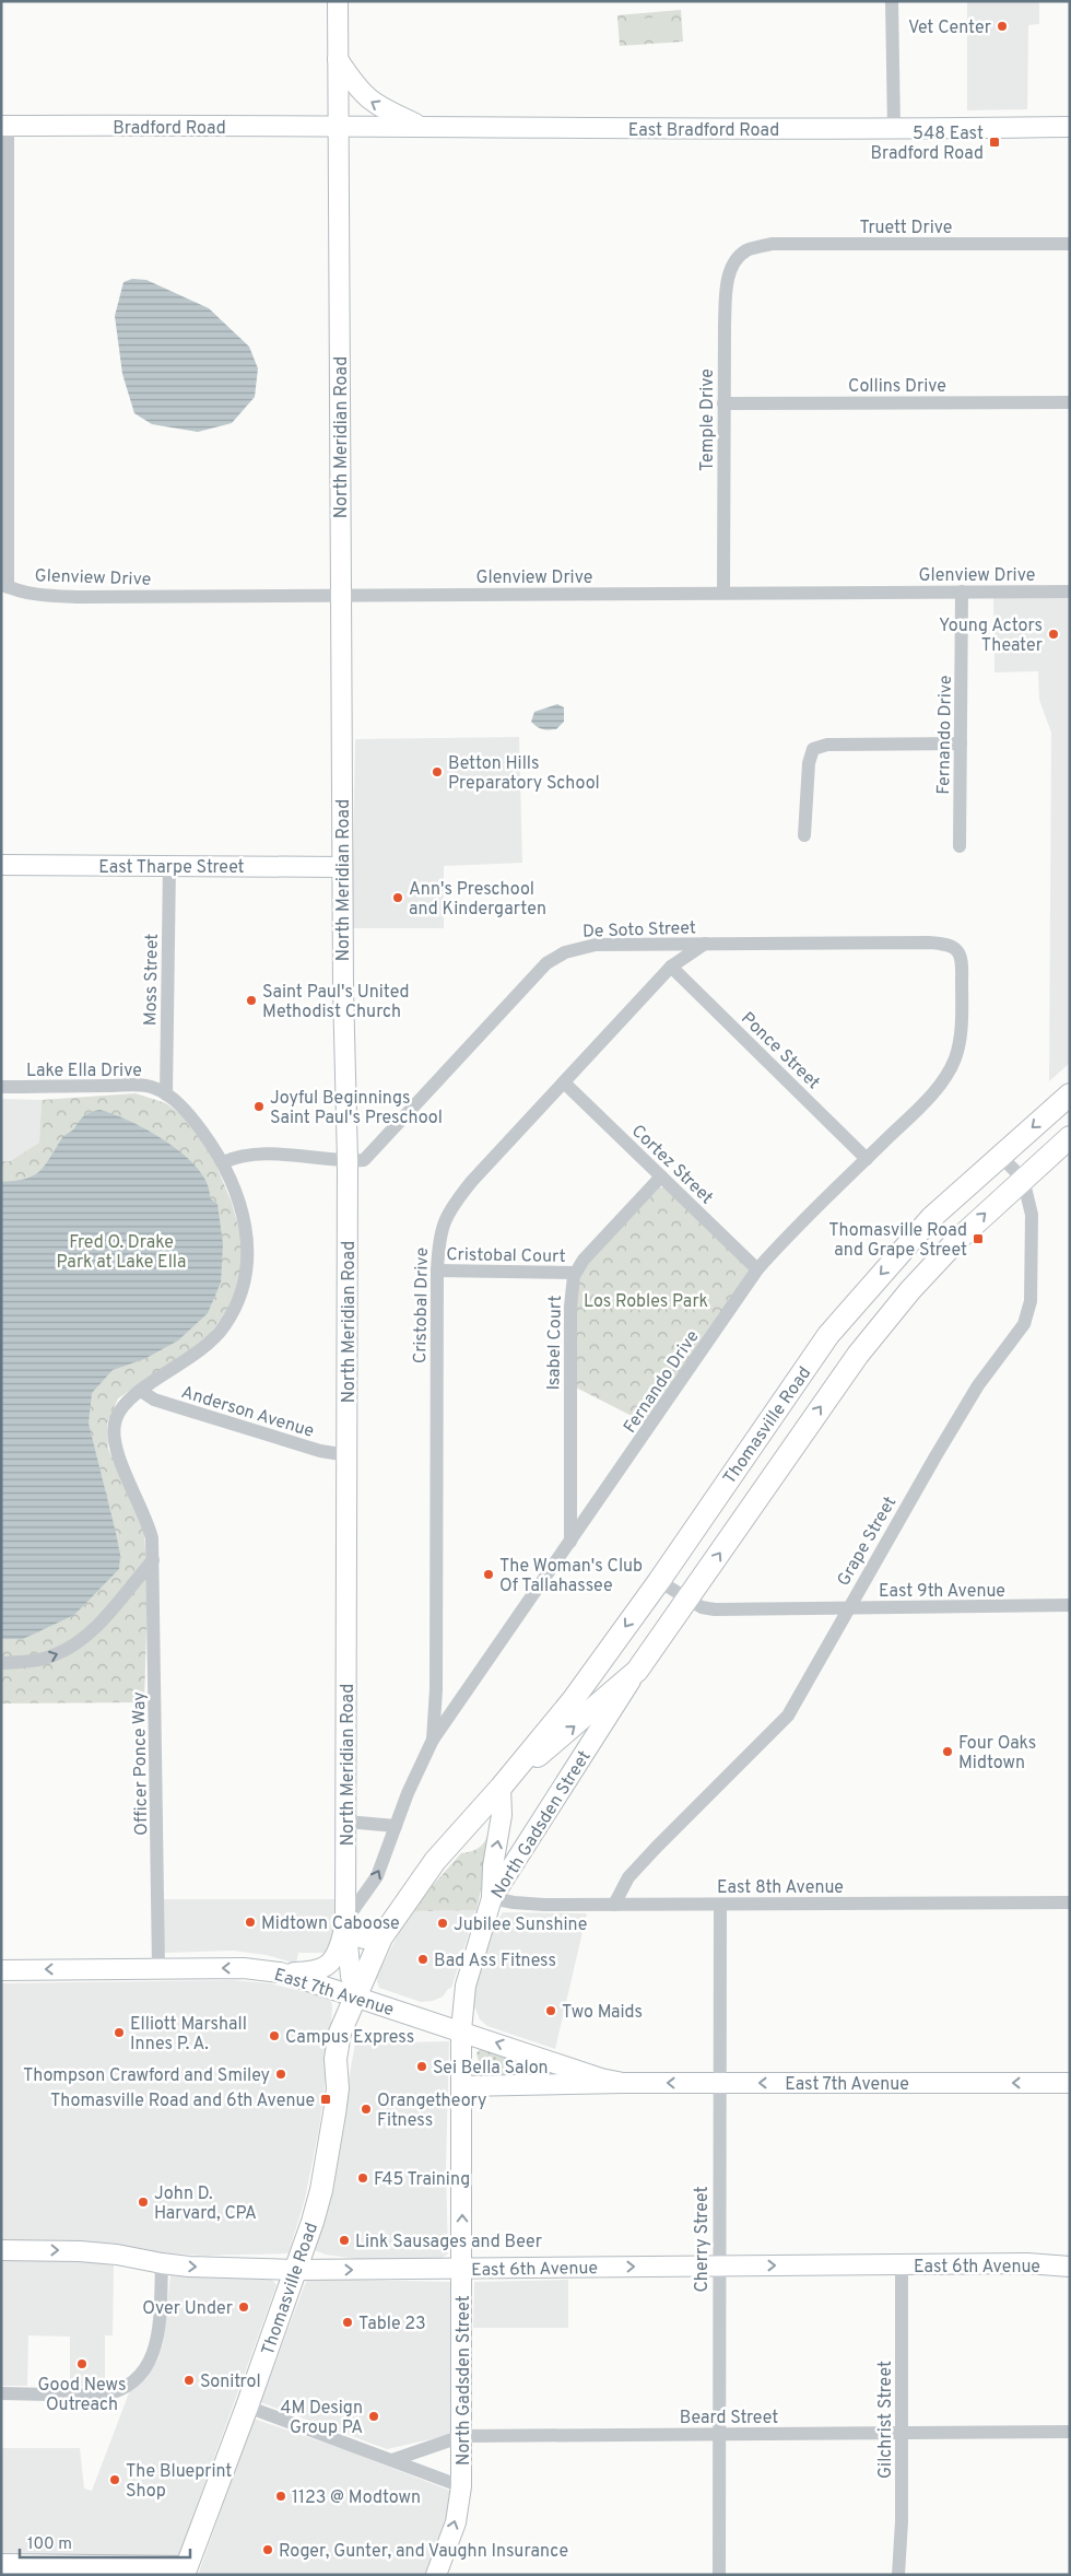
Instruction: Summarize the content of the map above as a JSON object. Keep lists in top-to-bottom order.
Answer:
{
  "streets": {
    "main road": ["Thomasville Road"],
    "street": [
      "Bradford Road",
      "East Bradford Road",
      "Truett Drive",
      "Collins Drive",
      "Temple Drive",
      "North Meridian Road",
      "Glenview Drive",
      "Fernando Drive",
      "East Tharpe Street",
      "De Soto Street",
      "Moss Street",
      "Ponce Street",
      "Lake Ella Drive",
      "Cortez Street",
      "Cristobal Court",
      "Cristobal Drive",
      "Isabel Court",
      "Anderson Avenue",
      "Grape Street",
      "East 9th Avenue",
      "Officer Ponce Way",
      "North Gadsden Street",
      "East 8th Avenue",
      "East 7th Avenue",
      "Cherry Street",
      "East 6th Avenue",
      "Beard Street",
      "Gilchrist Street"
    ]
  },
  "crossings": [
    ["Bradford Road", "East Bradford Road"],
    ["Bradford Road", "North Meridian Road"],
    ["East Bradford Road", "North Meridian Road"],
    ["Truett Drive", "Temple Drive"],
    ["Collins Drive", "Temple Drive"],
    ["Temple Drive", "Glenview Drive"],
    ["North Meridian Road", "Glenview Drive"],
    ["North Meridian Road", "Fernando Drive"],
    ["North Meridian Road", "East Tharpe Street"],
    ["North Meridian Road", "De Soto Street"],
    ["North Meridian Road", "Anderson Avenue"],
    ["North Meridian Road", "Thomasville Road"],
    ["North Meridian Road", "East 7th Avenue"],
    ["Glenview Drive", "Fernando Drive"],
    ["Fernando Drive", "De Soto Street"],
    ["Fernando Drive", "Ponce Street"],
    ["Fernando Drive", "Cortez Street"],
    ["Fernando Drive", "Cristobal Drive"],
    ["Fernando Drive", "Isabel Court"],
    ["East Tharpe Street", "Moss Street"],
    ["De Soto Street", "Cristobal Drive"],
    ["Moss Street", "Lake Ella Drive"],
    ["Ponce Street", "Cristobal Drive"],
    ["Lake Ella Drive", "Anderson Avenue"],
    ["Lake Ella Drive", "Officer Ponce Way"],
    ["Cortez Street", "Cristobal Drive"],
    ["Cortez Street", "Isabel Court"],
    ["Cristobal Court", "Cristobal Drive"],
    ["Cristobal Court", "Isabel Court"],
    ["Thomasville Road", "Grape Street"],
    ["Thomasville Road", "East 9th Avenue"],
    ["Thomasville Road", "North Gadsden Street"],
    ["Thomasville Road", "East 7th Avenue"],
    ["Thomasville Road", "East 6th Avenue"],
    ["Grape Street", "East 9th Avenue"],
    ["Grape Street", "East 8th Avenue"],
    ["Officer Ponce Way", "East 7th Avenue"],
    ["North Gadsden Street", "East 8th Avenue"],
    ["North Gadsden Street", "East 7th Avenue"],
    ["North Gadsden Street", "East 6th Avenue"],
    ["North Gadsden Street", "Beard Street"],
    ["East 8th Avenue", "Cherry Street"],
    ["East 7th Avenue", "Cherry Street"],
    ["Cherry Street", "East 6th Avenue"],
    ["Cherry Street", "Beard Street"],
    ["East 6th Avenue", "Gilchrist Street"],
    ["Beard Street", "Gilchrist Street"]
  ],
  "one_way": ["East 7th Avenue", "East 6th Avenue"],
  "parks": ["Fred O. Drake Park at Lake Ella", "Los Robles Park"],
  "places": {
    "other": [
      "Vet Center",
      "Young Actors Theater",
      "Betton Hills Preparatory School",
      "Ann's Preschool and Kindergarten",
      "Saint Paul's United Methodist Church",
      "Joyful Beginnings Saint Paul's Preschool",
      "The Woman's Club Of Tallahassee",
      "Four Oaks Midtown",
      "Midtown Caboose",
      "Jubilee Sunshine",
      "Bad Ass Fitness",
      "Two Maids",
      "Elliott Marshall Innes P. A.",
      "Campus Express",
      "Sei Bella Salon",
      "Thompson Crawford and Smiley",
      "Orangetheory Fitness",
      "F45 Training",
      "John D. Harvard, CPA",
      "Link Sausages and Beer",
      "Over Under",
      "Table 23",
      "Good News Outreach",
      "Sonitrol",
      "4M Design Group PA",
      "The Blueprint Shop",
      "1123 @ Modtown",
      "Roger, Gunter, and Vaughn Insurance"
    ],
    "transit": ["548 East Bradford Road", "Thomasville Road and Grape Street", "Thomasville Road and 6th Avenue"]
  },
  "scale_bar": "100 m"
}
